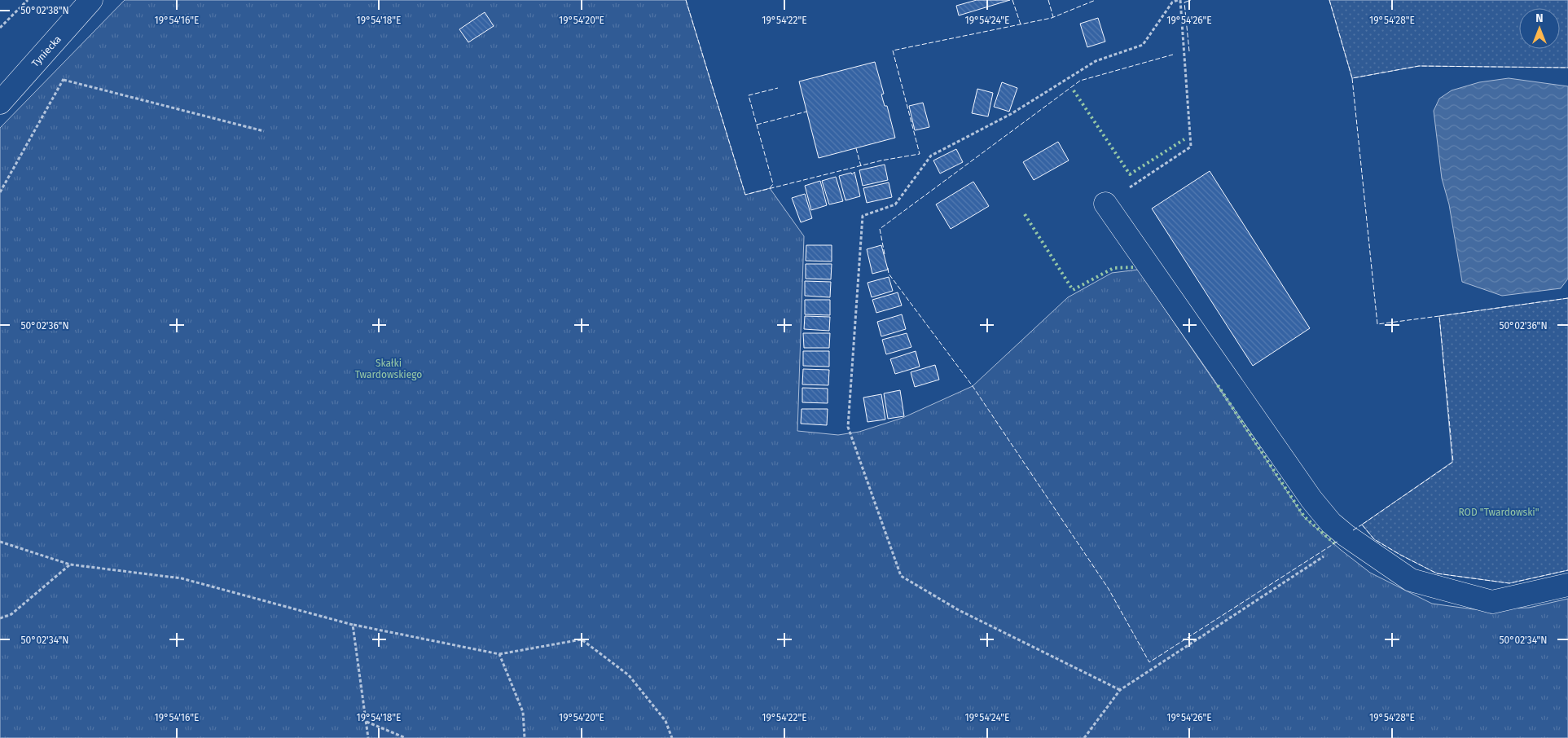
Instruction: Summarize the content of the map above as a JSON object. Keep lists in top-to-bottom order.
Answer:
{
  "streets": {
    "street": ["Tyniecka"]
  },
  "parks": ["Skałki Twardowskiego", "ROD \"Twardowski\""],
  "north": "top",
  "coordinates": [
    "50°02'38\"N",
    "19°54'16\"E",
    "19°54'18\"E",
    "19°54'20\"E",
    "19°54'22\"E",
    "19°54'24\"E",
    "19°54'26\"E",
    "19°54'28\"E",
    "50°02'36\"N",
    "50°02'34\"N"
  ]
}
